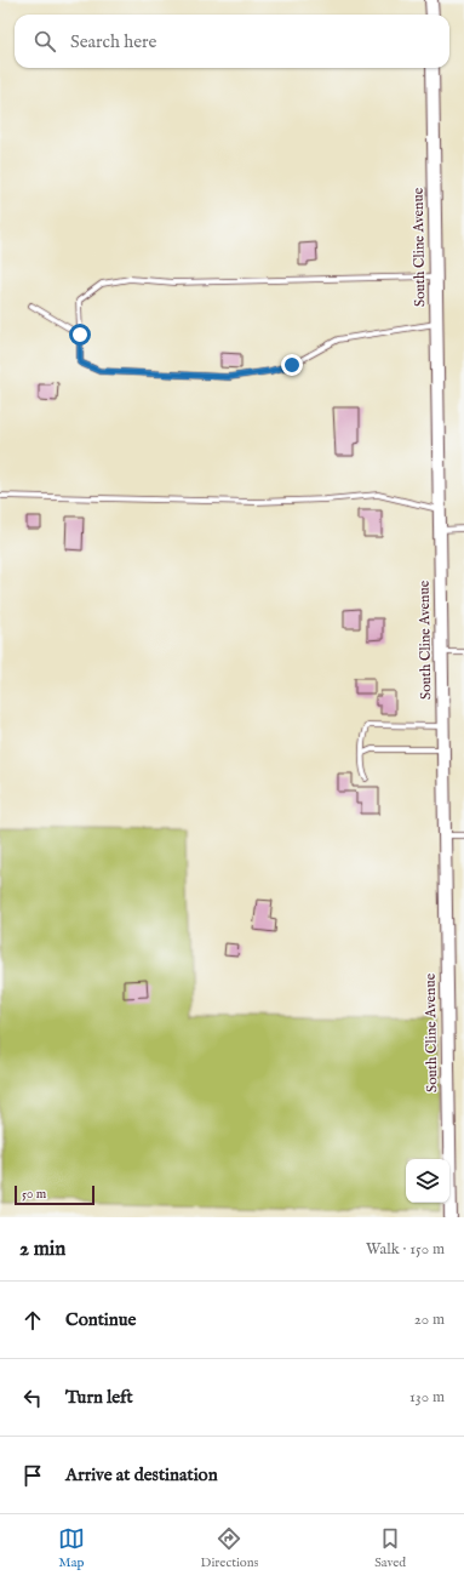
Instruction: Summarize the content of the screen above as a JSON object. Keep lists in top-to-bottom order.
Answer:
{
  "streets": {
    "street": ["South Cline Avenue"]
  },
  "scale_bar": "50 m",
  "page": {
    "search": "Search here",
    "scale": "50 m",
    "heading": ["2 min", "Walk · 150 m"],
    "list": [
      ["Continue", "20 m"],
      ["Turn left", "130 m"],
      "Arrive at destination"
    ],
    "nav": ["Map", "Directions", "Saved"]
  }
}
